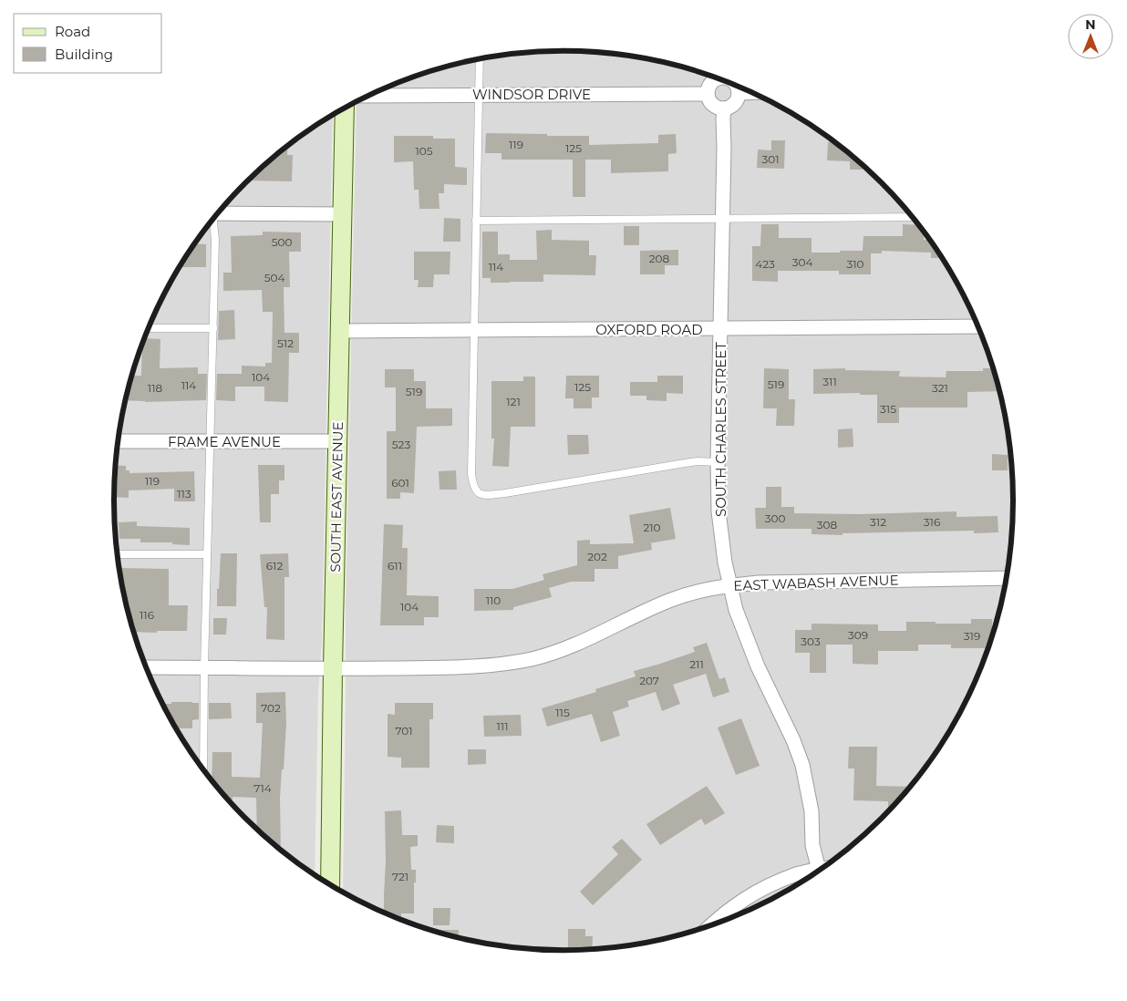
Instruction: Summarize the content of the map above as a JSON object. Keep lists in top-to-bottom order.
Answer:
{
  "streets": {
    "main road": ["SOUTH EAST AVENUE"],
    "street": [
      "WINDSOR DRIVE",
      "OXFORD ROAD",
      "SOUTH CHARLES STREET",
      "FRAME AVENUE",
      "EAST WABASH AVENUE"
    ]
  },
  "crossings": [
    ["OXFORD ROAD", "SOUTH CHARLES STREET"],
    ["OXFORD ROAD", "SOUTH EAST AVENUE"],
    ["SOUTH CHARLES STREET", "EAST WABASH AVENUE"],
    ["FRAME AVENUE", "SOUTH EAST AVENUE"],
    ["SOUTH EAST AVENUE", "EAST WABASH AVENUE"]
  ],
  "house_numbers": [
    "119",
    "125",
    "105",
    "301",
    "500",
    "208",
    "304",
    "423",
    "310",
    "114",
    "504",
    "512",
    "104",
    "311",
    "519",
    "114",
    "125",
    "118",
    "321",
    "519",
    "121",
    "315",
    "523",
    "119",
    "601",
    "113",
    "300",
    "312",
    "316",
    "308",
    "210",
    "202",
    "612",
    "611",
    "110",
    "104",
    "116",
    "309",
    "319",
    "303",
    "211",
    "207",
    "702",
    "115",
    "111",
    "701",
    "714",
    "721"
  ],
  "legend": ["Road", "Building"],
  "north": "top"
}
